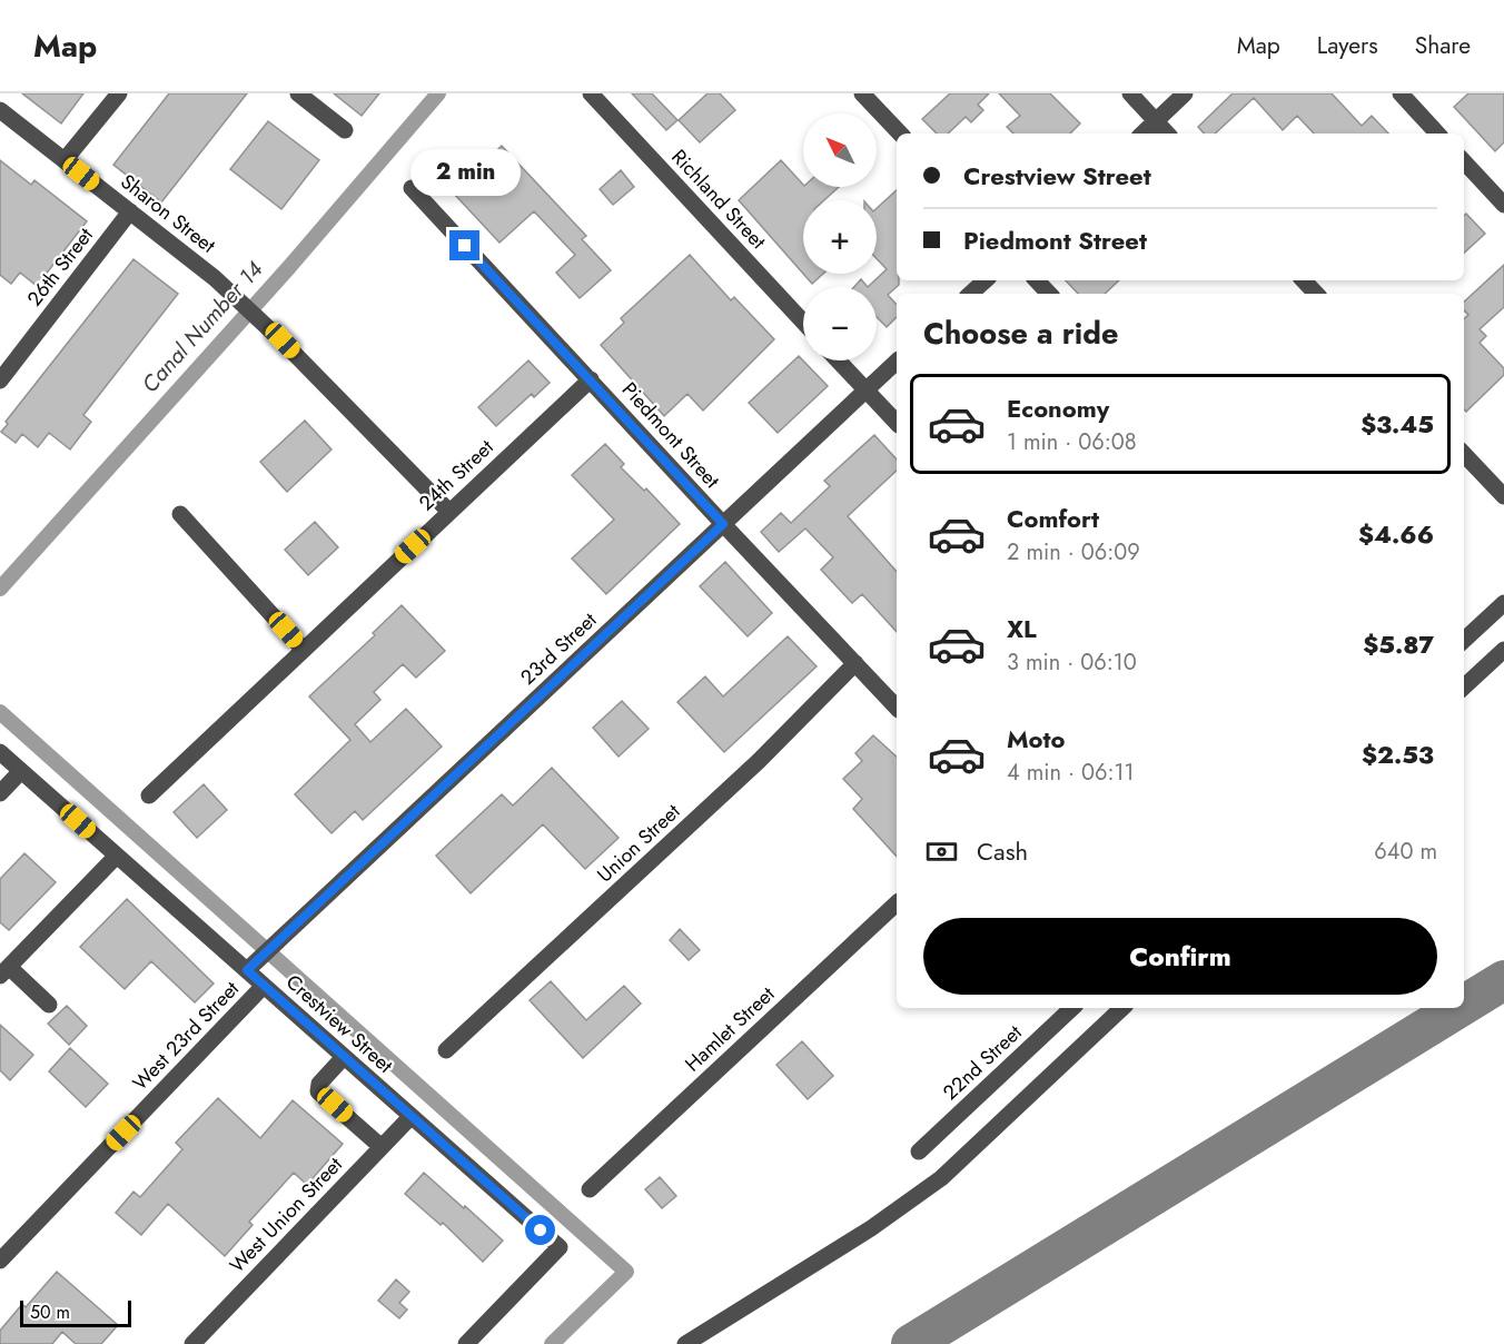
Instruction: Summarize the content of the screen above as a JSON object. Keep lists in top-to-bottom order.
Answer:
{
  "streets": {
    "street": [
      "Richland Street",
      "Sharon Street",
      "26th Street",
      "Piedmont Street",
      "24th Street",
      "23rd Street",
      "Union Street",
      "Crestview Street",
      "Hamlet Street",
      "West 23rd Street",
      "22nd Street",
      "West Union Street"
    ]
  },
  "crossings": [
    ["Sharon Street", "26th Street"],
    ["Sharon Street", "24th Street"],
    ["Piedmont Street", "24th Street"],
    ["Piedmont Street", "23rd Street"],
    ["Piedmont Street", "Union Street"],
    ["23rd Street", "Crestview Street"],
    ["Crestview Street", "West 23rd Street"],
    ["Crestview Street", "West Union Street"]
  ],
  "water": ["Canal Number 14"],
  "scale_bar": "50 m",
  "north": "top left",
  "page": {
    "header": "Map",
    "nav": ["Map", "Layers", "Share"],
    "map_buttons": ["+", "−"],
    "banner": ["Crestview Street", "Piedmont Street"],
    "bubble": "2 min",
    "heading": "Choose a ride",
    "list": [
      {
        "name": "Economy",
        "note": "1 min · 06:08",
        "value": "$3.45"
      },
      {
        "name": "Comfort",
        "note": "2 min · 06:09",
        "value": "$4.66"
      },
      {
        "name": "XL",
        "note": "3 min · 06:10",
        "value": "$5.87"
      },
      {
        "name": "Moto",
        "note": "4 min · 06:11",
        "value": "$2.53"
      }
    ],
    "pay": ["Cash", "640 m"],
    "buttons": "Confirm",
    "scale": "50 m"
  }
}
